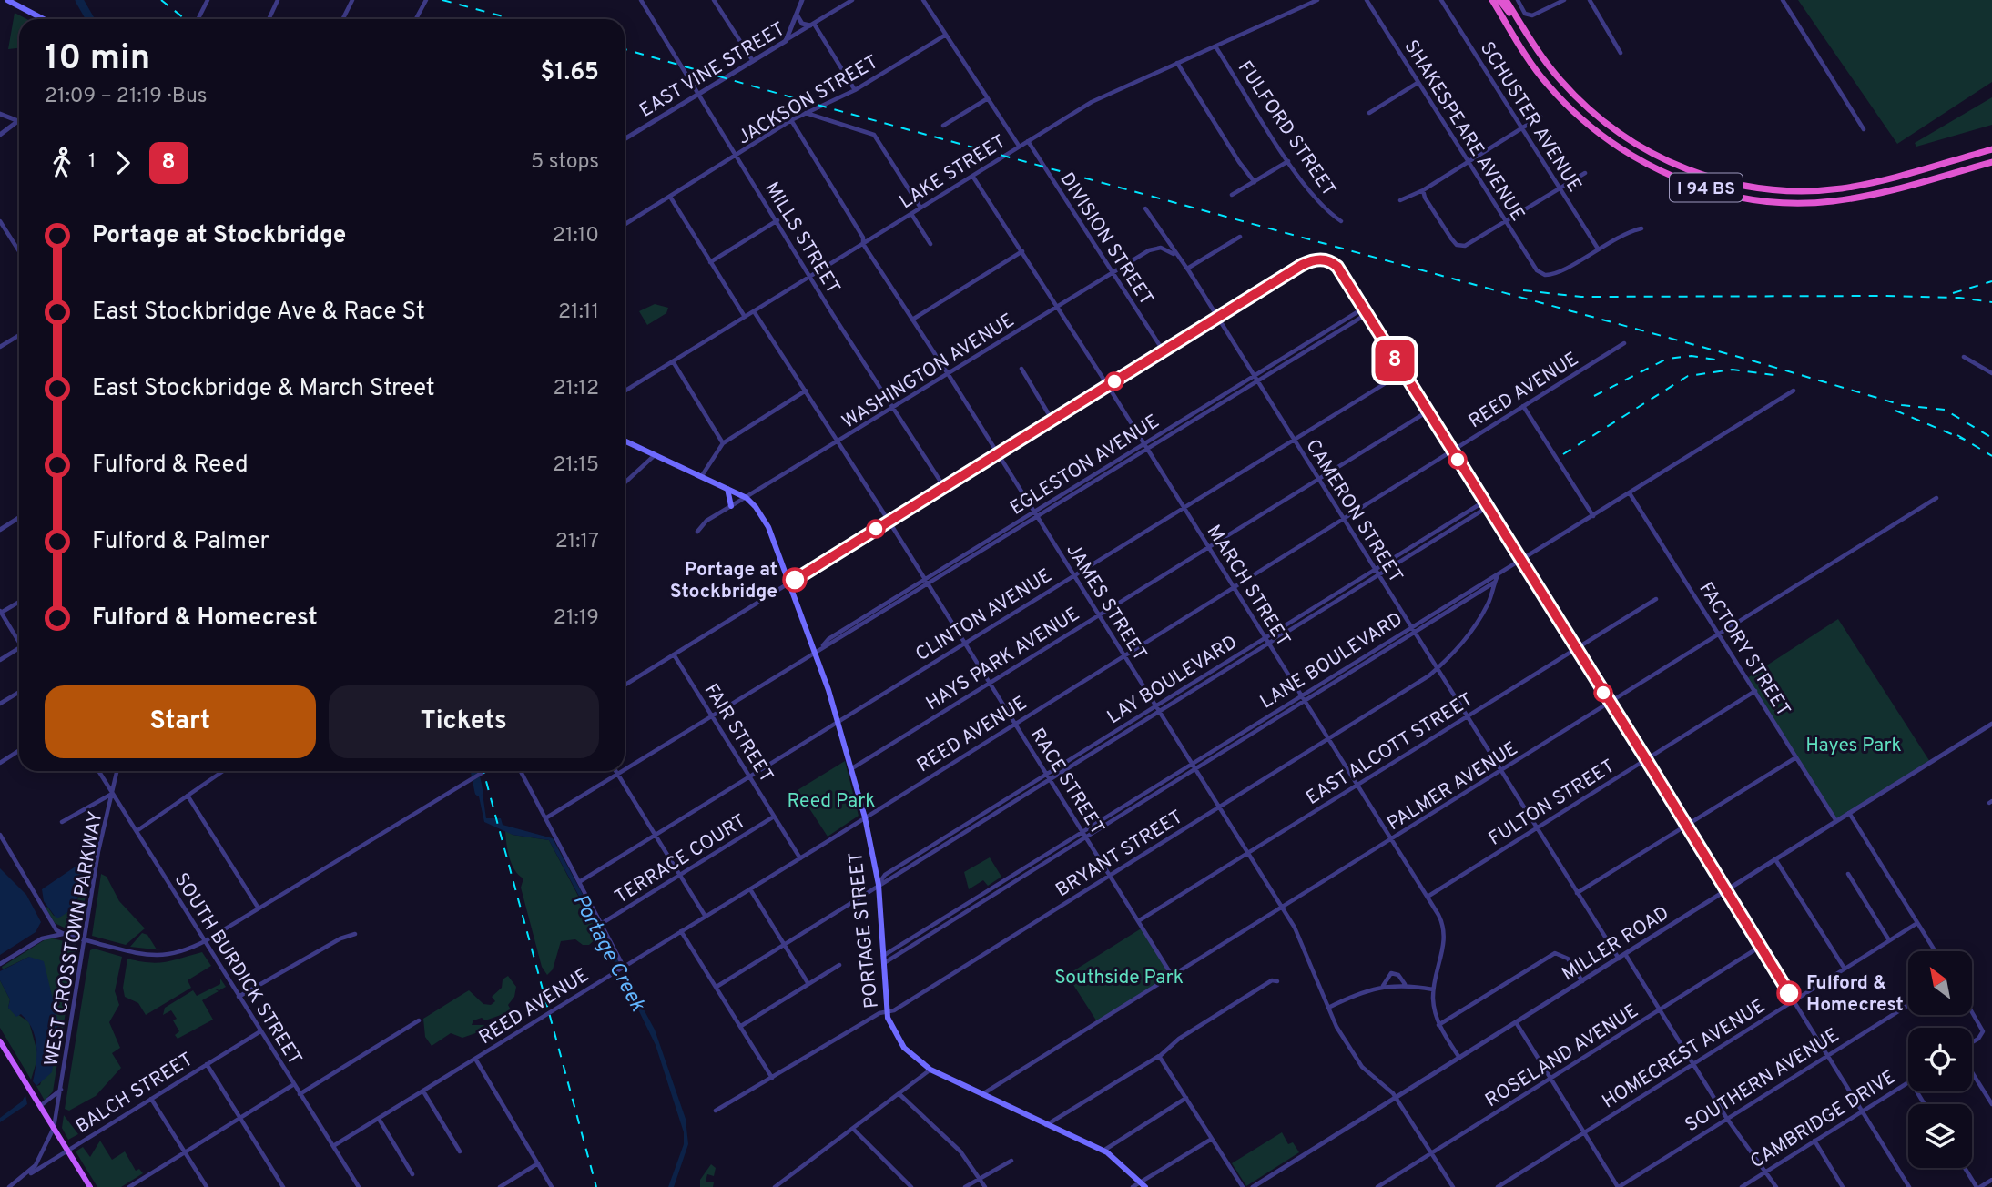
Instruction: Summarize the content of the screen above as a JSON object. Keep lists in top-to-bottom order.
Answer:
{
  "streets": {
    "highway": ["I 94 BS"],
    "main road": ["PORTAGE STREET"],
    "street": [
      "EAST VINE STREET",
      "JACKSON STREET",
      "SCHUSTER AVENUE",
      "FULFORD STREET",
      "SHAKESPEARE AVENUE",
      "LAKE STREET",
      "MILLS STREET",
      "DIVISION STREET",
      "WASHINGTON AVENUE",
      "REED AVENUE",
      "EGLESTON AVENUE",
      "CAMERON STREET",
      "MARCH STREET",
      "JAMES STREET",
      "CLINTON AVENUE",
      "FACTORY STREET",
      "HAYS PARK AVENUE",
      "LANE BOULEVARD",
      "LAY BOULEVARD",
      "FAIR STREET",
      "EAST ALCOTT STREET",
      "RACE STREET",
      "PALMER AVENUE",
      "FULTON STREET",
      "BRYANT STREET",
      "TERRACE COURT",
      "WEST CROSSTOWN PARKWAY",
      "MILLER ROAD",
      "SOUTH BURDICK STREET",
      "HOMECREST AVENUE",
      "ROSELAND AVENUE",
      "SOUTHERN AVENUE",
      "BALCH STREET",
      "CAMBRIDGE DRIVE"
    ]
  },
  "crossings": [
    ["EAST VINE STREET", "MILLS STREET"],
    ["JACKSON STREET", "MILLS STREET"],
    ["JACKSON STREET", "JAMES STREET"],
    ["SCHUSTER AVENUE", "SHAKESPEARE AVENUE"],
    ["FULFORD STREET", "LAKE STREET"],
    ["LAKE STREET", "MILLS STREET"],
    ["LAKE STREET", "DIVISION STREET"],
    ["LAKE STREET", "MARCH STREET"],
    ["LAKE STREET", "JAMES STREET"],
    ["LAKE STREET", "RACE STREET"],
    ["MILLS STREET", "WASHINGTON AVENUE"],
    ["DIVISION STREET", "WASHINGTON AVENUE"],
    ["WASHINGTON AVENUE", "CAMERON STREET"],
    ["WASHINGTON AVENUE", "MARCH STREET"],
    ["WASHINGTON AVENUE", "JAMES STREET"],
    ["WASHINGTON AVENUE", "RACE STREET"],
    ["WASHINGTON AVENUE", "PORTAGE STREET"],
    ["REED AVENUE", "CAMERON STREET"],
    ["REED AVENUE", "MARCH STREET"],
    ["REED AVENUE", "JAMES STREET"],
    ["REED AVENUE", "FAIR STREET"],
    ["REED AVENUE", "RACE STREET"],
    ["REED AVENUE", "PORTAGE STREET"],
    ["REED AVENUE", "SOUTH BURDICK STREET"],
    ["EGLESTON AVENUE", "CAMERON STREET"],
    ["EGLESTON AVENUE", "MARCH STREET"],
    ["EGLESTON AVENUE", "JAMES STREET"],
    ["EGLESTON AVENUE", "FAIR STREET"],
    ["EGLESTON AVENUE", "RACE STREET"],
    ["EGLESTON AVENUE", "PORTAGE STREET"],
    ["CAMERON STREET", "CLINTON AVENUE"],
    ["CAMERON STREET", "HAYS PARK AVENUE"],
    ["CAMERON STREET", "LANE BOULEVARD"],
    ["CAMERON STREET", "LAY BOULEVARD"],
    ["CAMERON STREET", "EAST ALCOTT STREET"],
    ["CAMERON STREET", "PALMER AVENUE"],
    ["CAMERON STREET", "FULTON STREET"],
    ["CAMERON STREET", "BRYANT STREET"],
    ["CAMERON STREET", "MILLER ROAD"],
    ["MARCH STREET", "CLINTON AVENUE"],
    ["MARCH STREET", "HAYS PARK AVENUE"],
    ["MARCH STREET", "LANE BOULEVARD"],
    ["MARCH STREET", "LAY BOULEVARD"],
    ["MARCH STREET", "EAST ALCOTT STREET"],
    ["MARCH STREET", "PALMER AVENUE"],
    ["MARCH STREET", "FULTON STREET"],
    ["MARCH STREET", "BRYANT STREET"],
    ["MARCH STREET", "MILLER ROAD"],
    ["JAMES STREET", "CLINTON AVENUE"],
    ["JAMES STREET", "HAYS PARK AVENUE"],
    ["JAMES STREET", "LANE BOULEVARD"],
    ["JAMES STREET", "LAY BOULEVARD"],
    ["JAMES STREET", "EAST ALCOTT STREET"],
    ["JAMES STREET", "PALMER AVENUE"],
    ["JAMES STREET", "BRYANT STREET"],
    ["JAMES STREET", "MILLER ROAD"],
    ["JAMES STREET", "ROSELAND AVENUE"],
    ["CLINTON AVENUE", "FAIR STREET"],
    ["CLINTON AVENUE", "RACE STREET"],
    ["CLINTON AVENUE", "PORTAGE STREET"],
    ["FACTORY STREET", "LANE BOULEVARD"],
    ["FACTORY STREET", "PALMER AVENUE"],
    ["FACTORY STREET", "FULTON STREET"],
    ["FACTORY STREET", "MILLER ROAD"],
    ["HAYS PARK AVENUE", "RACE STREET"],
    ["HAYS PARK AVENUE", "PORTAGE STREET"],
    ["LANE BOULEVARD", "RACE STREET"],
    ["LANE BOULEVARD", "BRYANT STREET"],
    ["LANE BOULEVARD", "PORTAGE STREET"],
    ["LAY BOULEVARD", "RACE STREET"],
    ["LAY BOULEVARD", "PORTAGE STREET"],
    ["FAIR STREET", "TERRACE COURT"],
    ["EAST ALCOTT STREET", "RACE STREET"],
    ["RACE STREET", "PALMER AVENUE"],
    ["RACE STREET", "BRYANT STREET"],
    ["PALMER AVENUE", "PORTAGE STREET"],
    ["BRYANT STREET", "PORTAGE STREET"],
    ["WEST CROSSTOWN PARKWAY", "SOUTH BURDICK STREET"],
    ["WEST CROSSTOWN PARKWAY", "BALCH STREET"],
    ["SOUTH BURDICK STREET", "BALCH STREET"]
  ],
  "water": ["Portage Creek"],
  "parks": ["Hayes Park", "Reed Park", "Southside Park"],
  "places": ["Portage at Stockbridge", "Fulford & Homecrest"],
  "lines": ["bus line 8"],
  "north": "top left",
  "page": {
    "on_map": "8",
    "heading": ["10 min", "21:09 – 21:19 · Bus", "$1.65"],
    "legs": ["1", "8", "5 stops"],
    "list": [
      {
        "name": "Portage at Stockbridge",
        "value": "21:10"
      },
      {
        "name": "East Stockbridge Ave & Race St",
        "value": "21:11"
      },
      {
        "name": "East Stockbridge & March Street",
        "value": "21:12"
      },
      {
        "name": "Fulford & Reed",
        "value": "21:15"
      },
      {
        "name": "Fulford & Palmer",
        "value": "21:17"
      },
      {
        "name": "Fulford & Homecrest",
        "value": "21:19"
      }
    ],
    "buttons": ["Start", "Tickets"]
  }
}
